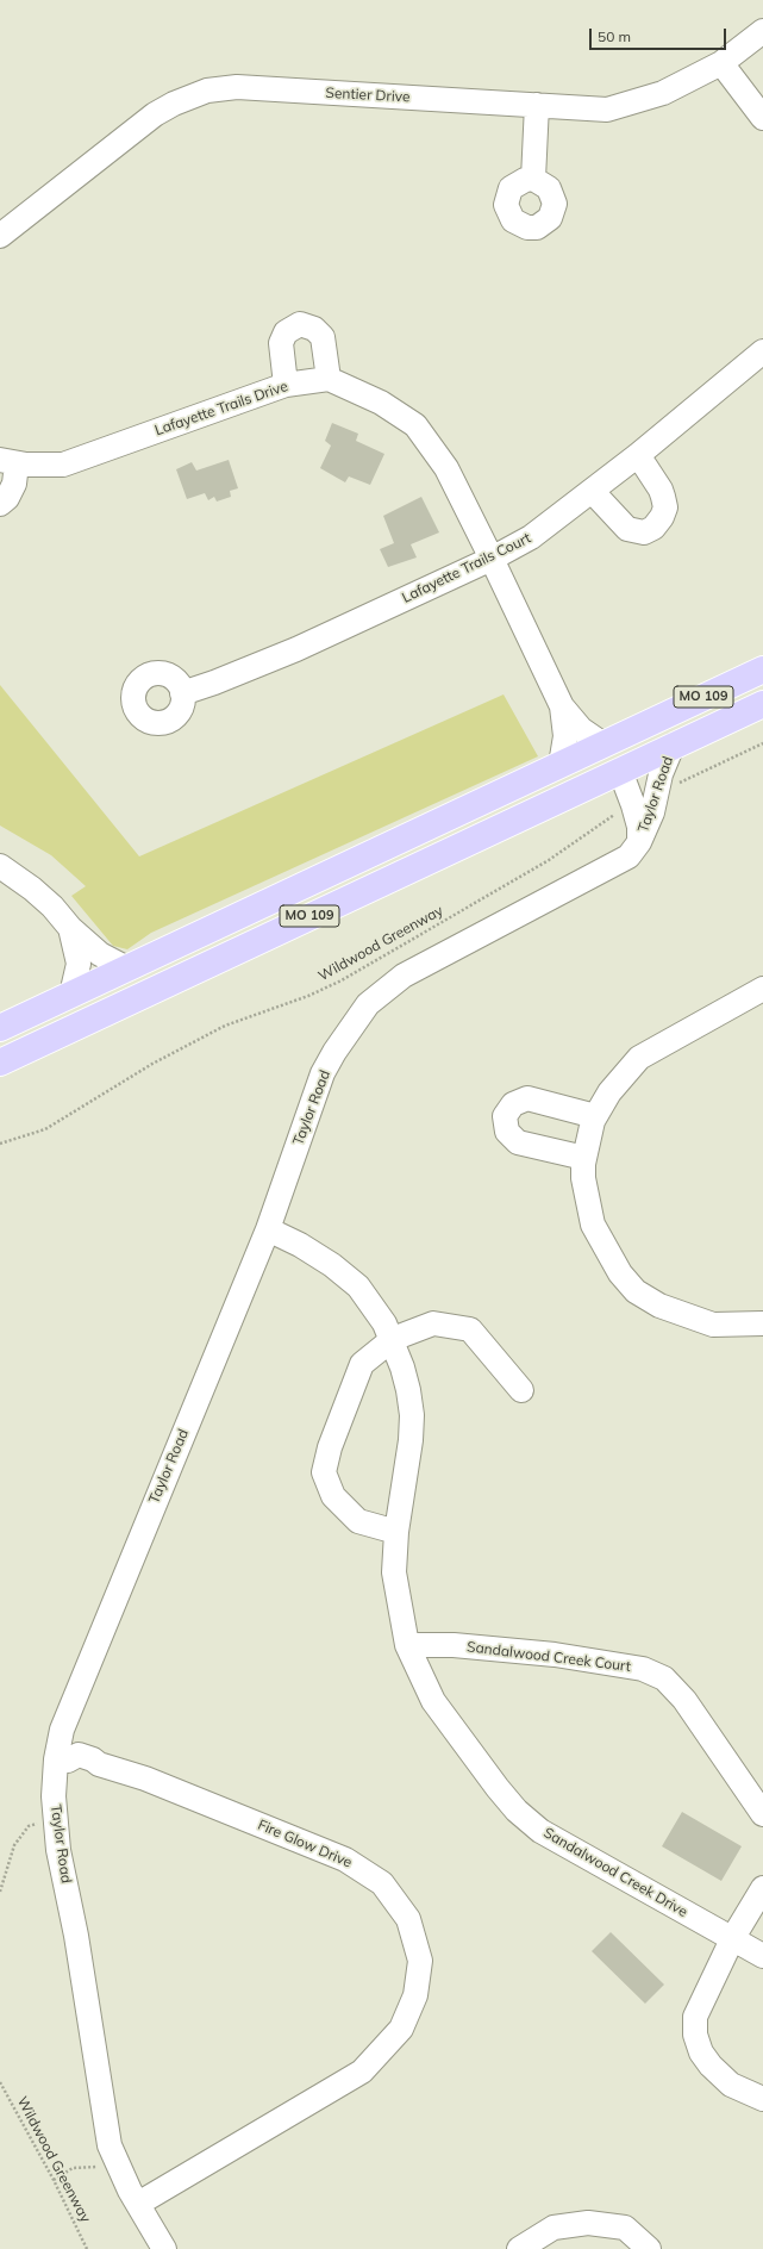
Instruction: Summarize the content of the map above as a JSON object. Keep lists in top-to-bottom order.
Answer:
{
  "streets": {
    "main road": ["MO 109"],
    "street": [
      "Sentier Drive",
      "Lafayette Trails Drive",
      "Lafayette Trails Court",
      "Taylor Road",
      "Sandalwood Creek Court",
      "Fire Glow Drive",
      "Sandalwood Creek Drive"
    ],
    "path": ["Wildwood Greenway"]
  },
  "crossings": [
    ["MO 109", "Taylor Road"],
    ["Taylor Road", "Wildwood Greenway"],
    ["Taylor Road", "Fire Glow Drive"],
    ["Taylor Road", "Sandalwood Creek Drive"],
    ["Sandalwood Creek Court", "Sandalwood Creek Drive"]
  ],
  "scale_bar": "50 m"
}
